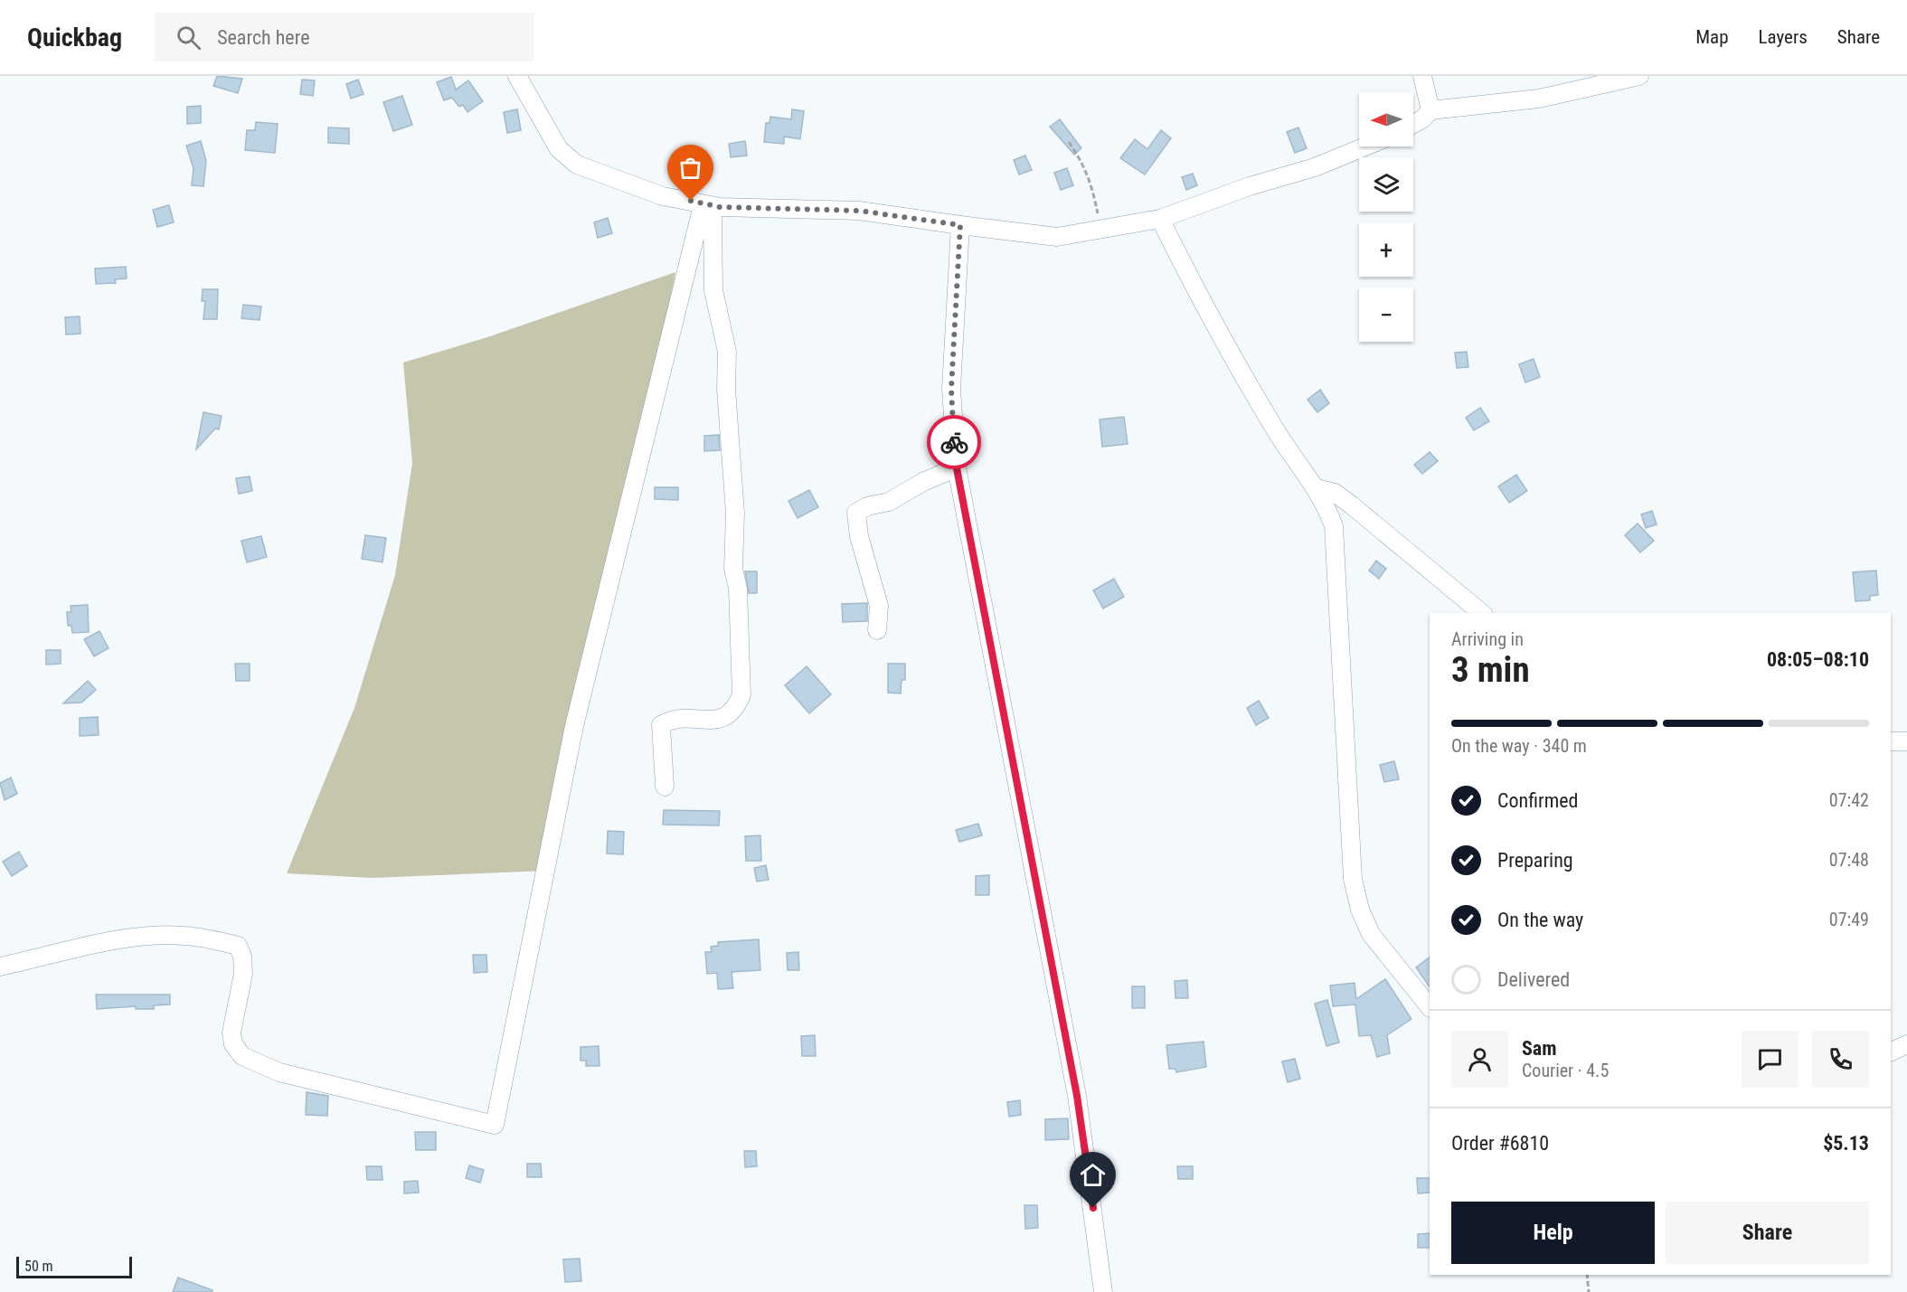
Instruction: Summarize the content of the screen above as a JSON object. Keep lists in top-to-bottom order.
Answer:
{
  "scale_bar": "50 m",
  "north": "left",
  "page": {
    "header": "Quickbag",
    "search": "Search here",
    "nav": ["Map", "Layers", "Share"],
    "map_buttons": ["+", "−"],
    "heading": ["3 min", "Arriving in", "08:05–08:10"],
    "panel": [
      "Sam",
      "Courier · 4.5",
      "Order #6810",
      "$5.13"
    ],
    "bar": "On the way · 340 m",
    "list": [
      ["Confirmed", "07:42"],
      ["Preparing", "07:48"],
      ["On the way", "07:49"],
      "Delivered"
    ],
    "buttons": ["Help", "Share"],
    "scale": "50 m"
  }
}
